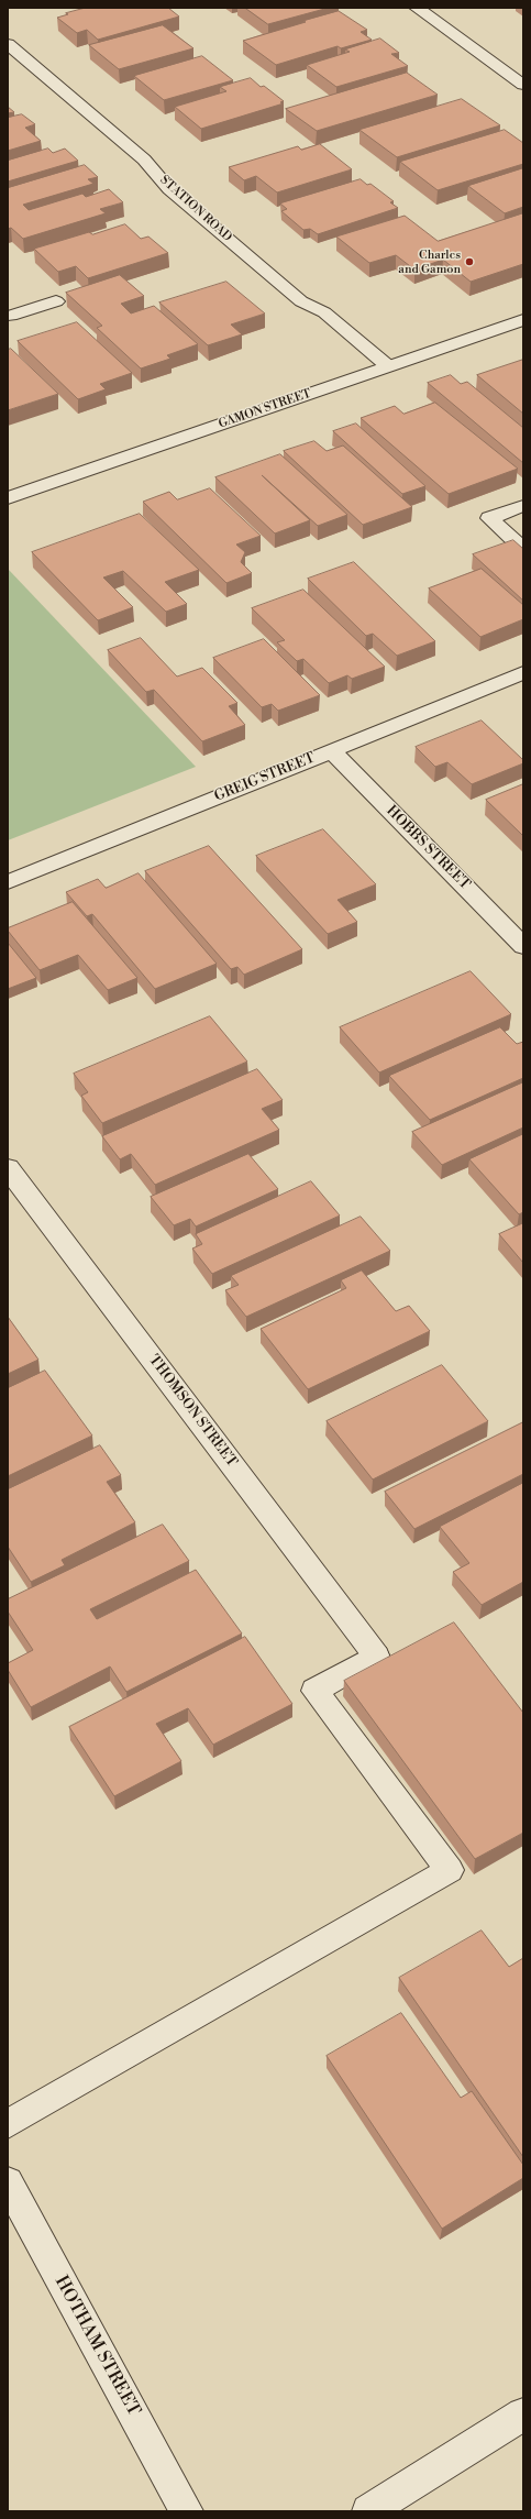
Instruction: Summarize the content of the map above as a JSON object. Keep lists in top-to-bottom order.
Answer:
{
  "streets": {
    "street": [
      "STATION ROAD",
      "GAMON STREET",
      "GREIG STREET",
      "HOBBS STREET",
      "THOMSON STREET",
      "HOTHAM STREET"
    ]
  },
  "crossings": [
    ["STATION ROAD", "GAMON STREET"],
    ["GREIG STREET", "HOBBS STREET"]
  ],
  "places": ["Charles and Gamon"]
}
